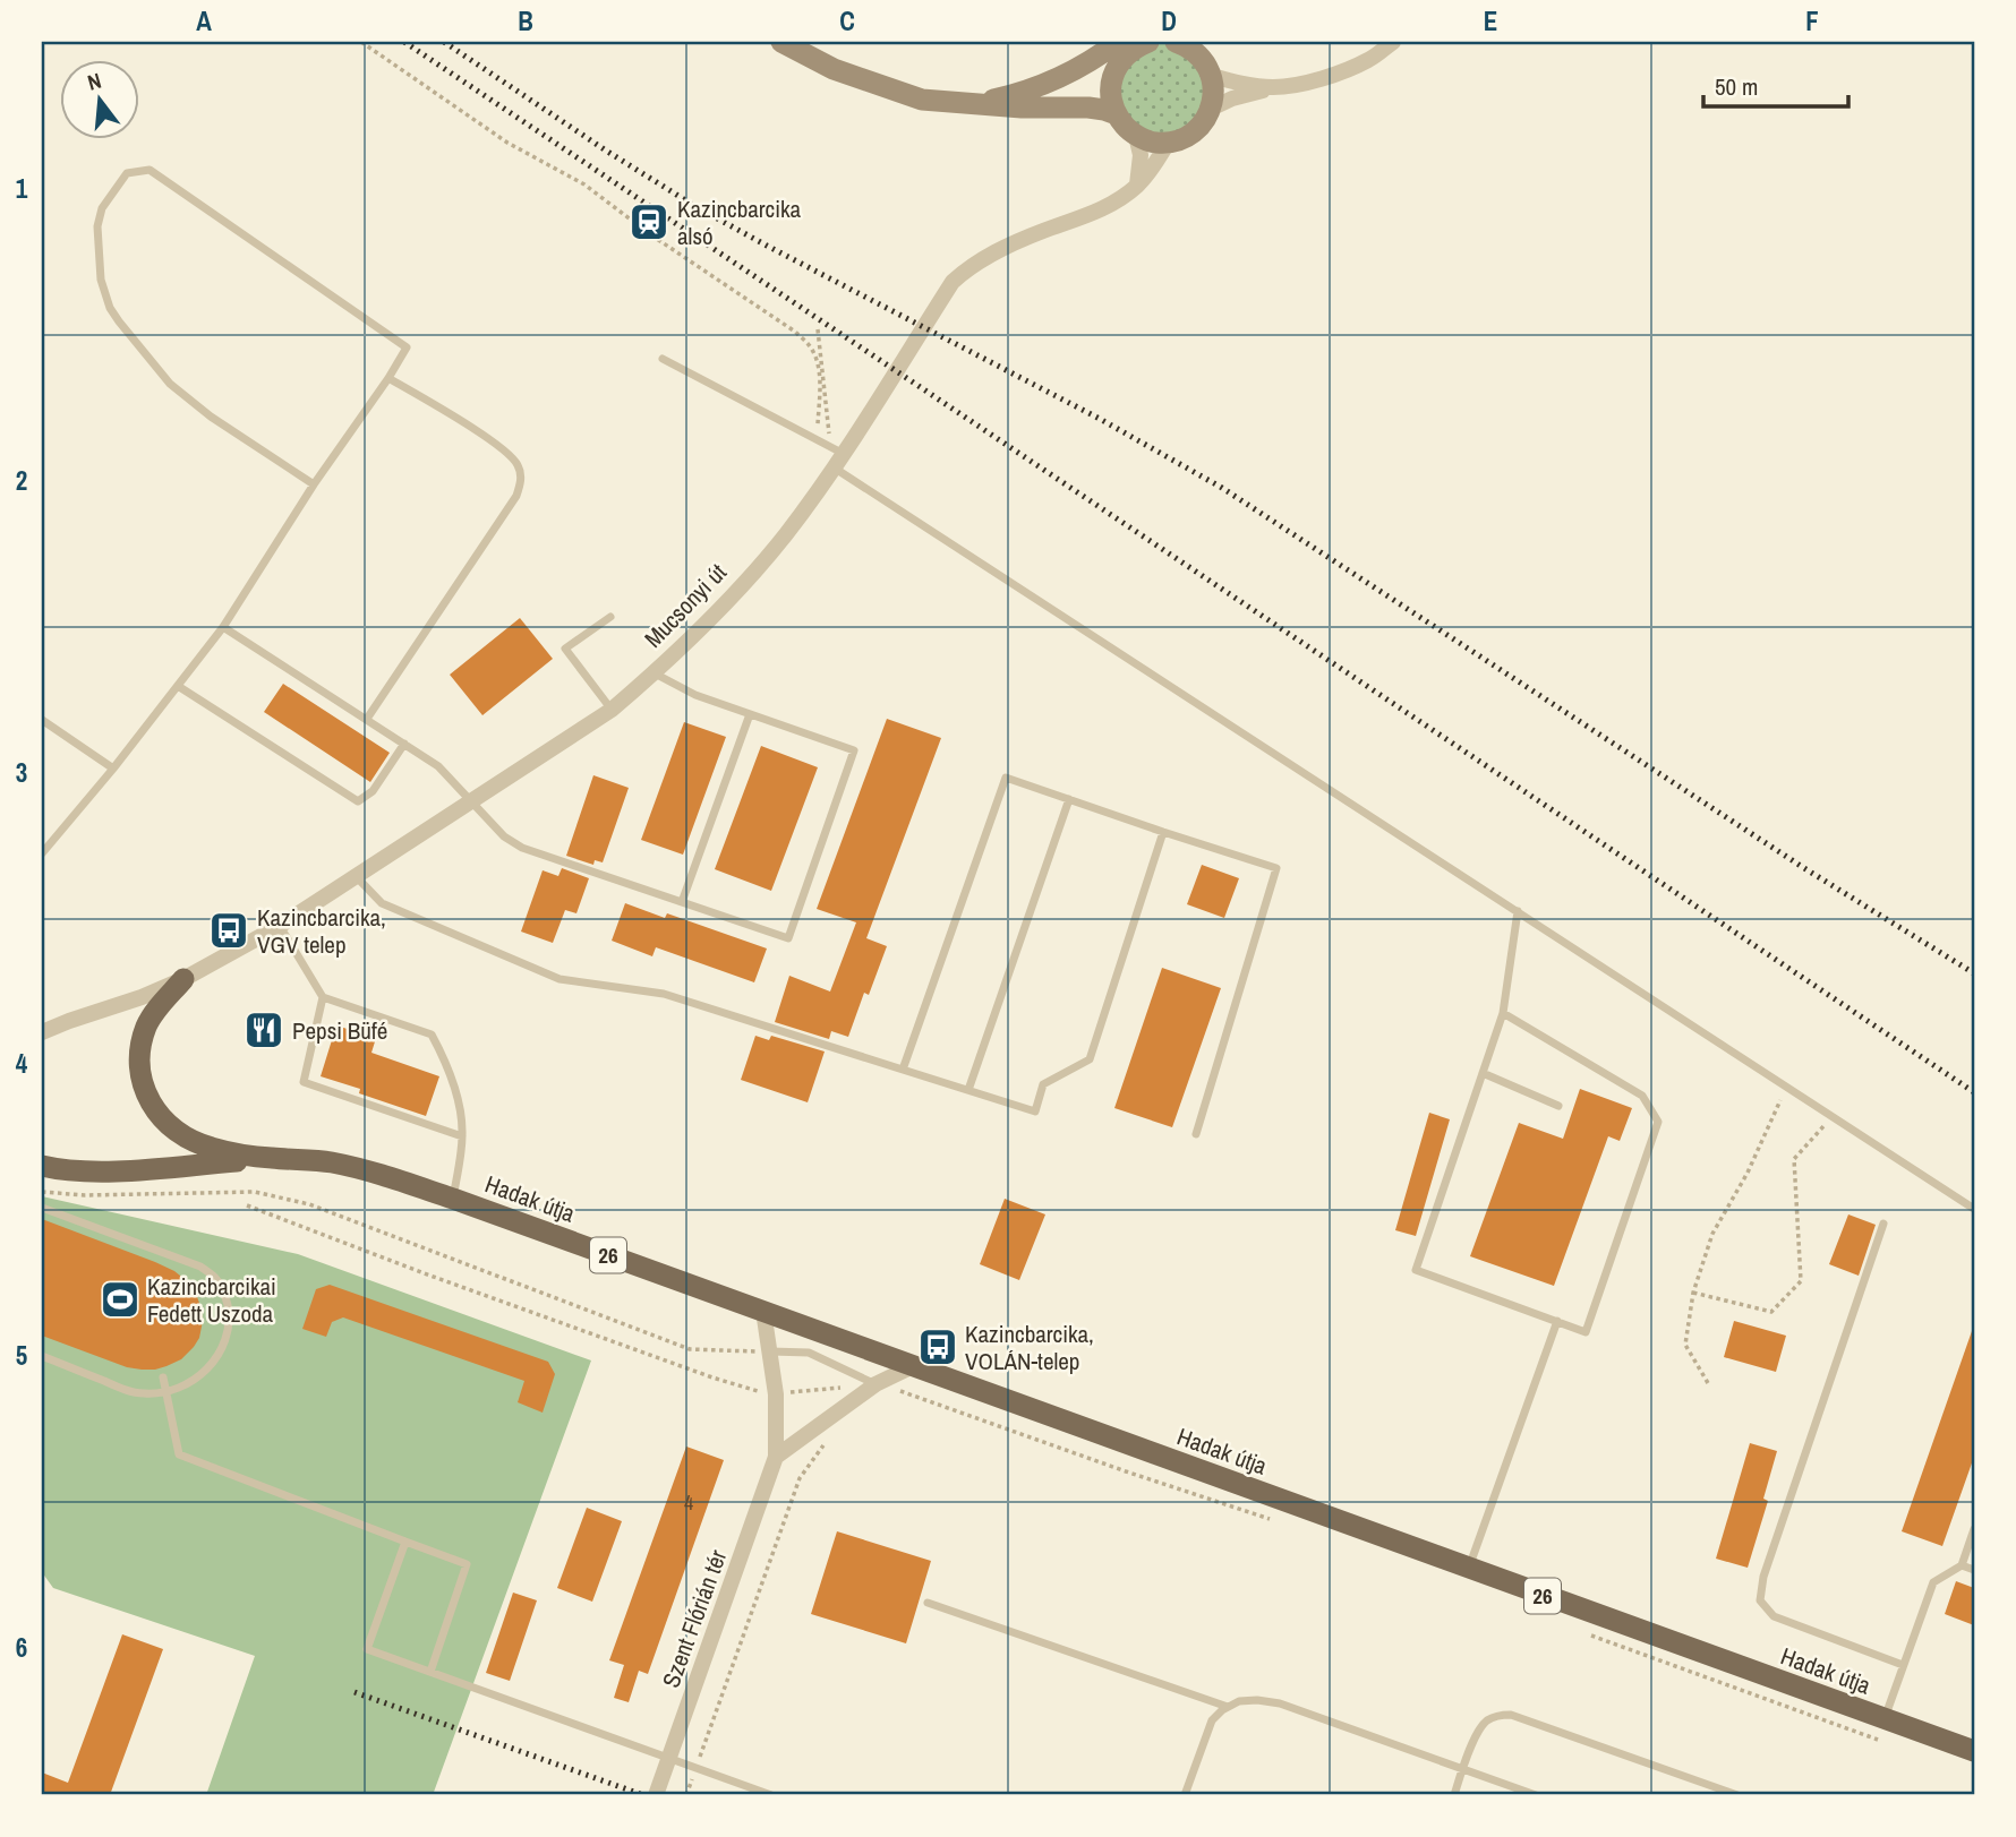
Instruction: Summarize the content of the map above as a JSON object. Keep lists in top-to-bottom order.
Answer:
{
  "streets": {
    "main road": ["Hadak útja", "26"],
    "street": ["Mucsonyi út", "Szent Flórián tér"]
  },
  "crossings": [
    ["Hadak útja", "26"],
    ["Hadak útja", "Szent Flórián tér"]
  ],
  "places": {
    "station": ["Kazincbarcika alsó"],
    "bus stop": ["Kazincbarcika, VGV telep", "Kazincbarcika, VOLÁN-telep"],
    "restaurant": ["Pepsi Büfé"],
    "sports": ["Kazincbarcikai Fedett Uszoda"]
  },
  "house_numbers": ["4"],
  "scale_bar": "50 m",
  "north": "top",
  "grid": {
    "columns": [
      "A",
      "B",
      "C",
      "D",
      "E",
      "F"
    ],
    "rows": [
      "1",
      "2",
      "3",
      "4",
      "5",
      "6"
    ]
  }
}
